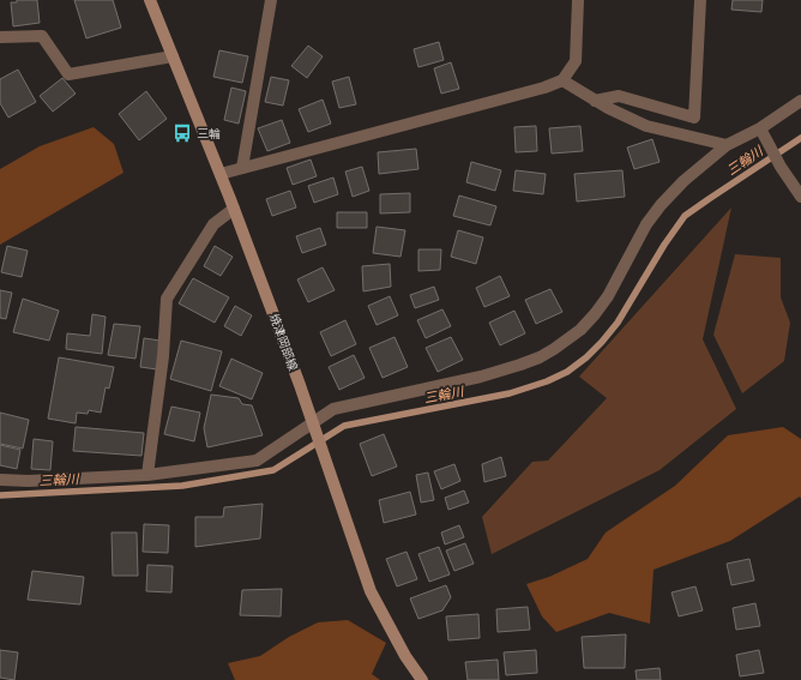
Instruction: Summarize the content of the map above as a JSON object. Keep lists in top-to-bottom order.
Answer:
{
  "streets": {
    "main road": ["焼津岡部線"]
  },
  "water": ["三輪川"],
  "places": {
    "bus stop": ["三輪"]
  }
}
